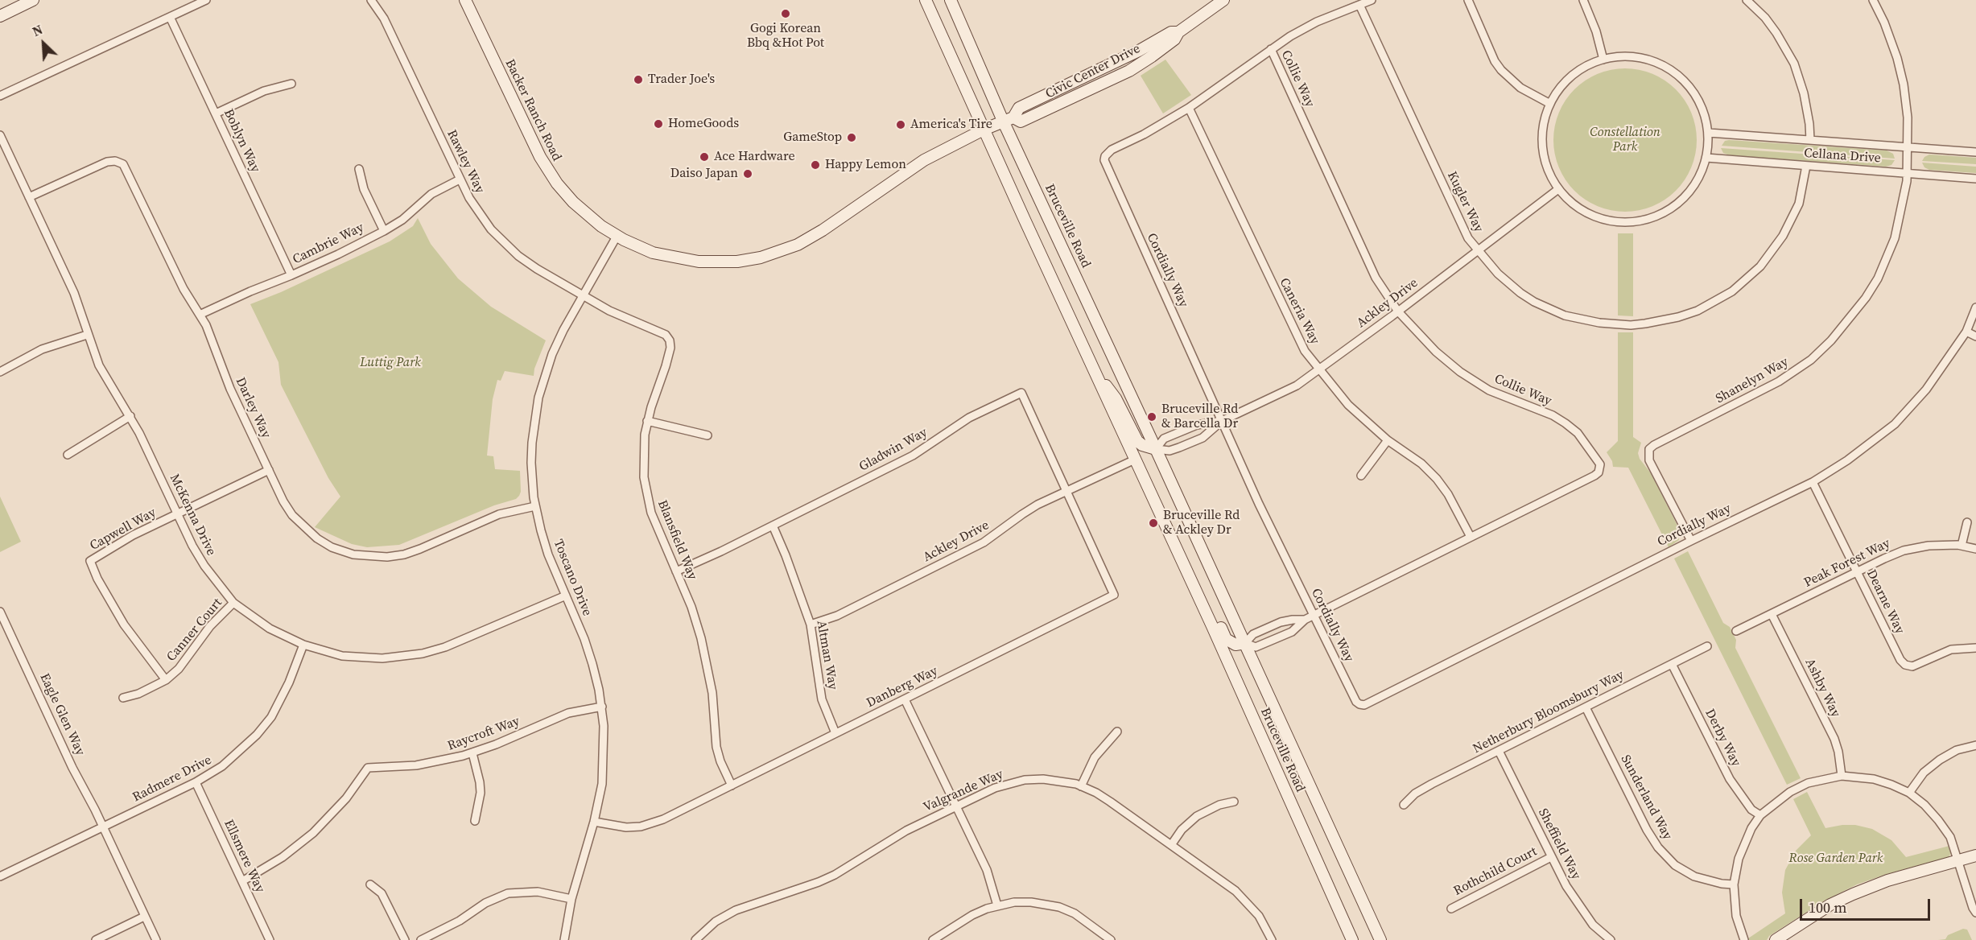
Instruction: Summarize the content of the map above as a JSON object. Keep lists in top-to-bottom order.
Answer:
{
  "streets": {
    "main road": ["Civic Center Drive", "Backer Ranch Road", "Bruceville Road"],
    "street": [
      "Collie Way",
      "Boblyn Way",
      "Cellana Drive",
      "Rawley Way",
      "Kugler Way",
      "Cambrie Way",
      "Cordially Way",
      "Ackley Drive",
      "Caneria Way",
      "Shanelyn Way",
      "Darley Way",
      "Gladwin Way",
      "McKenna Drive",
      "Capwell Way",
      "Blansfield Way",
      "Peak Forest Way",
      "Toscano Drive",
      "Dearne Way",
      "Canner Court",
      "Altman Way",
      "Danberg Way",
      "Ashby Way",
      "Netherbury Bloomsbury Way",
      "Eagle Glen Way",
      "Raycroft Way",
      "Derby Way",
      "Radmere Drive",
      "Valgrande Way",
      "Sunderland Way",
      "Sheffield Way",
      "Ellsmere Way",
      "Rothchild Court"
    ]
  },
  "crossings": [
    ["Civic Center Drive", "Backer Ranch Road"],
    ["Civic Center Drive", "Bruceville Road"],
    ["Collie Way", "Bruceville Road"],
    ["Collie Way", "Cordially Way"],
    ["Collie Way", "Ackley Drive"],
    ["Collie Way", "Caneria Way"],
    ["Backer Ranch Road", "Bruceville Road"],
    ["Backer Ranch Road", "Toscano Drive"],
    ["Boblyn Way", "Cambrie Way"],
    ["Cellana Drive", "Kugler Way"],
    ["Cellana Drive", "Ackley Drive"],
    ["Cellana Drive", "Shanelyn Way"],
    ["Rawley Way", "Cambrie Way"],
    ["Rawley Way", "Blansfield Way"],
    ["Rawley Way", "Toscano Drive"],
    ["Kugler Way", "Cordially Way"],
    ["Kugler Way", "Ackley Drive"],
    ["Bruceville Road", "Ackley Drive"],
    ["Cambrie Way", "Darley Way"],
    ["Cordially Way", "Ackley Drive"],
    ["Cordially Way", "Caneria Way"],
    ["Cordially Way", "Shanelyn Way"],
    ["Cordially Way", "Dearne Way"],
    ["Ackley Drive", "Caneria Way"],
    ["Ackley Drive", "Gladwin Way"],
    ["Ackley Drive", "Altman Way"],
    ["Ackley Drive", "Danberg Way"],
    ["Darley Way", "McKenna Drive"],
    ["Darley Way", "Capwell Way"],
    ["Darley Way", "Toscano Drive"],
    ["Gladwin Way", "Blansfield Way"],
    ["Gladwin Way", "Altman Way"],
    ["Gladwin Way", "Danberg Way"],
    ["McKenna Drive", "Capwell Way"],
    ["McKenna Drive", "Toscano Drive"],
    ["McKenna Drive", "Canner Court"],
    ["McKenna Drive", "Radmere Drive"],
    ["Capwell Way", "Canner Court"],
    ["Blansfield Way", "Toscano Drive"],
    ["Blansfield Way", "Danberg Way"],
    ["Peak Forest Way", "Dearne Way"],
    ["Peak Forest Way", "Ashby Way"],
    ["Toscano Drive", "Danberg Way"],
    ["Toscano Drive", "Raycroft Way"],
    ["Altman Way", "Danberg Way"],
    ["Netherbury Bloomsbury Way", "Derby Way"],
    ["Netherbury Bloomsbury Way", "Sunderland Way"],
    ["Netherbury Bloomsbury Way", "Sheffield Way"],
    ["Eagle Glen Way", "Radmere Drive"],
    ["Raycroft Way", "Ellsmere Way"],
    ["Radmere Drive", "Ellsmere Way"],
    ["Sheffield Way", "Rothchild Court"]
  ],
  "parks": ["Constellation Park", "Luttig Park", "Rose Garden Park"],
  "places": [
    "Gogi Korean Bbq &Hot Pot",
    "Trader Joe's",
    "HomeGoods",
    "America's Tire",
    "GameStop",
    "Ace Hardware",
    "Happy Lemon",
    "Daiso Japan",
    "Bruceville Rd & Barcella Dr",
    "Bruceville Rd & Ackley Dr"
  ],
  "scale_bar": "100 m",
  "north": "top left"
}
